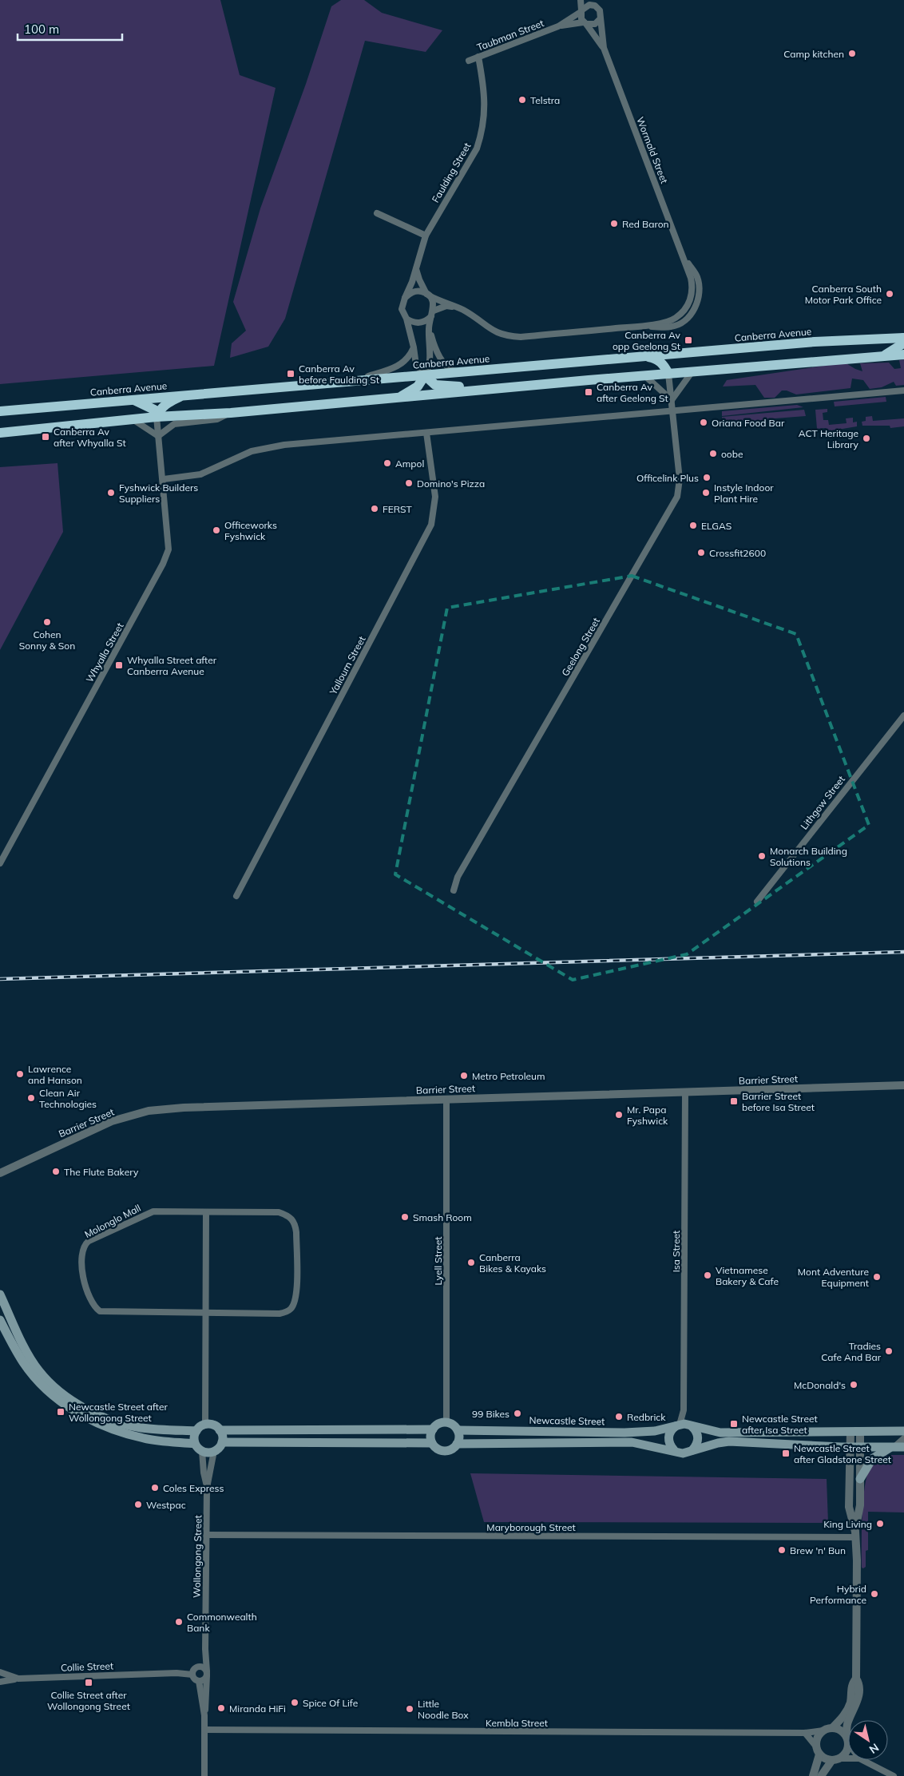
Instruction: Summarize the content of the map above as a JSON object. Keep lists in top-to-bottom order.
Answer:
{
  "streets": {
    "highway": ["Canberra Avenue"],
    "main road": ["Newcastle Street"],
    "street": [
      "Taubman Street",
      "Wormald Street",
      "Faulding Street",
      "Geelong Street",
      "Whyalla Street",
      "Yallourn Street",
      "Lithgow Street",
      "Barrier Street",
      "Molonglo Mall",
      "Isa Street",
      "Lyell Street",
      "Maryborough Street",
      "Wollongong Street",
      "Collie Street",
      "Kembla Street"
    ]
  },
  "crossings": [
    ["Taubman Street", "Wormald Street"],
    ["Taubman Street", "Faulding Street"],
    ["Wormald Street", "Faulding Street"],
    ["Barrier Street", "Isa Street"],
    ["Barrier Street", "Lyell Street"],
    ["Isa Street", "Newcastle Street"],
    ["Lyell Street", "Newcastle Street"],
    ["Maryborough Street", "Wollongong Street"],
    ["Wollongong Street", "Collie Street"],
    ["Wollongong Street", "Kembla Street"]
  ],
  "places": {
    "other": [
      "Camp kitchen",
      "Telstra",
      "Red Baron",
      "Canberra South Motor Park Office",
      "Oriana Food Bar",
      "ACT Heritage Library",
      "oobe",
      "Ampol",
      "Officelink Plus",
      "Domino's Pizza",
      "Fyshwick Builders Suppliers",
      "Instyle Indoor Plant Hire",
      "FERST",
      "ELGAS",
      "Officeworks Fyshwick",
      "Crossfit2600",
      "Cohen Sonny & Son",
      "Monarch Building Solutions",
      "Lawrence and Hanson",
      "Metro Petroleum",
      "Clean Air Technologies",
      "Mr. Papa Fyshwick",
      "The Flute Bakery",
      "Smash Room",
      "Canberra Bikes & Kayaks",
      "Vietnamese Bakery & Cafe",
      "Mont Adventure Equipment",
      "Tradies Cafe And Bar",
      "McDonald's",
      "99 Bikes",
      "Redbrick",
      "Coles Express",
      "Westpac",
      "King Living",
      "Brew 'n' Bun",
      "Hybrid Performance",
      "Commonwealth Bank",
      "Spice Of Life",
      "Miranda HiFi",
      "Little Noodle Box"
    ],
    "transit": [
      "Canberra Av opp Geelong St",
      "Canberra Av before Faulding St",
      "Canberra Av after Geelong St",
      "Canberra Av after Whyalla St",
      "Whyalla Street after Canberra Avenue",
      "Barrier Street before Isa Street",
      "Newcastle Street after Wollongong Street",
      "Newcastle Street after Isa Street",
      "Newcastle Street after Gladstone Street",
      "Collie Street after Wollongong Street"
    ]
  },
  "scale_bar": "100 m",
  "north": "bottom right"
}
